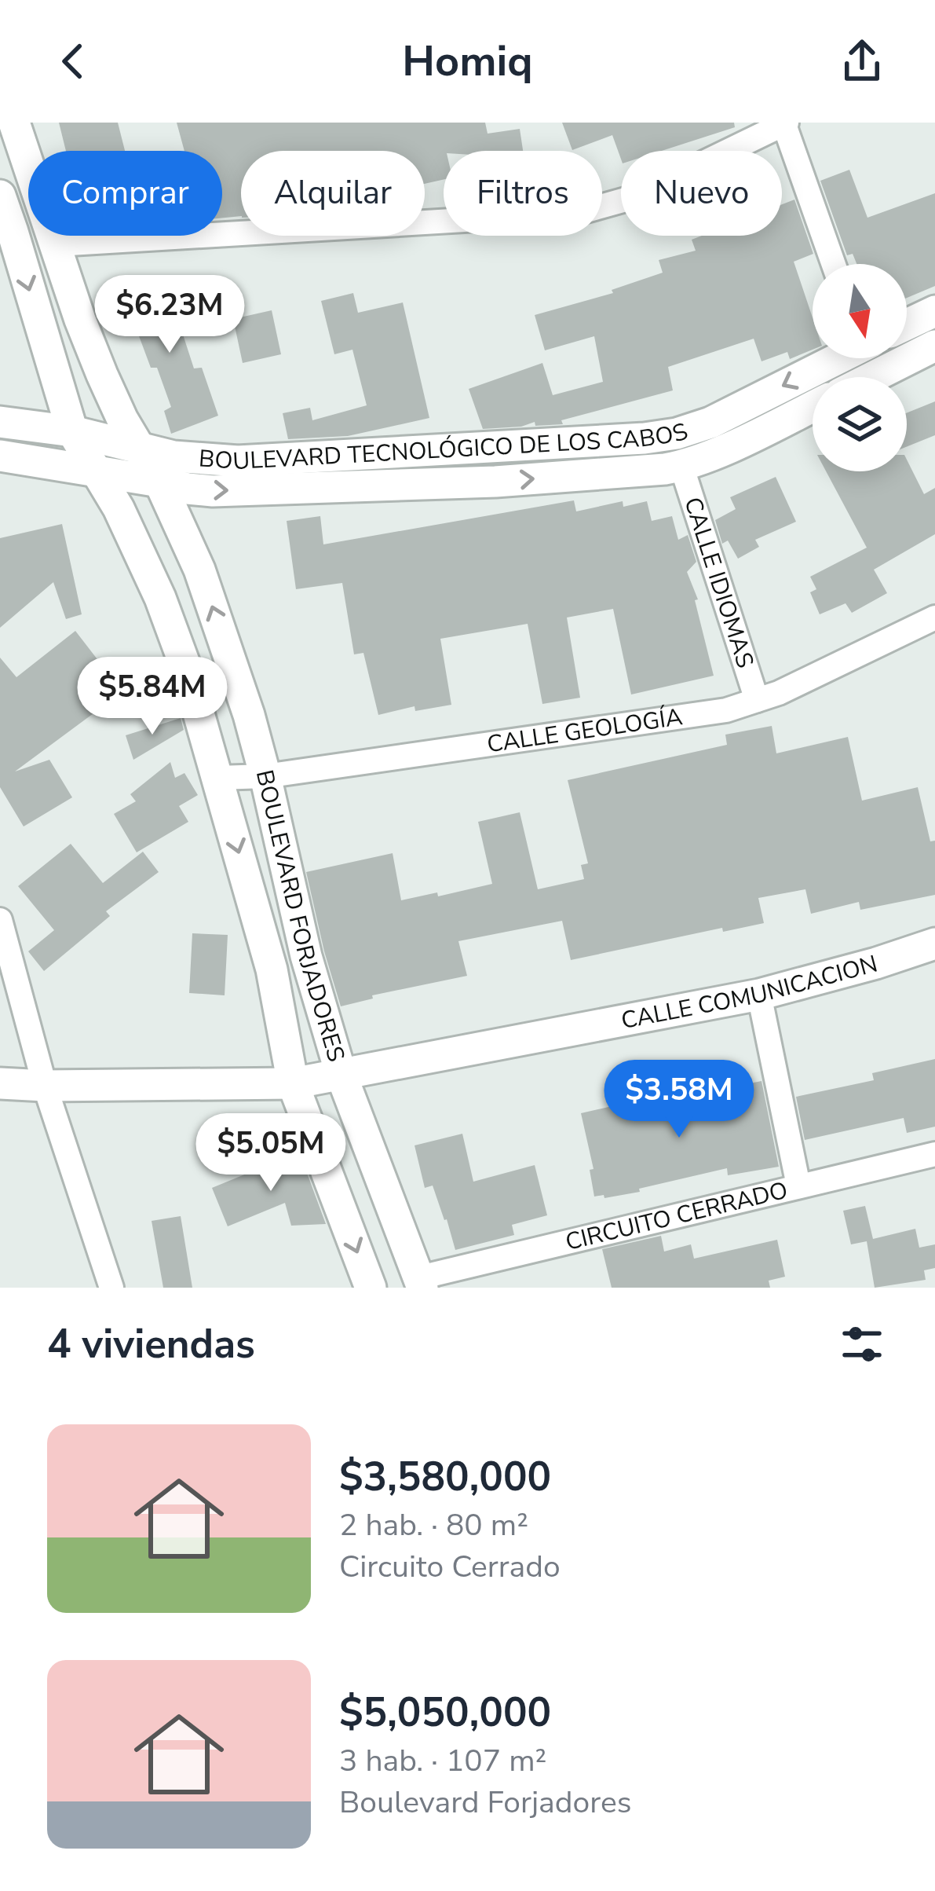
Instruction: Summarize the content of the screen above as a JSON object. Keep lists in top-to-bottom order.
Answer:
{
  "streets": {
    "street": [
      "BOULEVARD TECNOLÓGICO DE LOS CABOS",
      "CALLE IDIOMAS",
      "CALLE GEOLOGÍA",
      "BOULEVARD FORJADORES",
      "CALLE COMUNICACION",
      "CIRCUITO CERRADO"
    ]
  },
  "crossings": [
    ["BOULEVARD TECNOLÓGICO DE LOS CABOS", "CALLE IDIOMAS"],
    ["BOULEVARD TECNOLÓGICO DE LOS CABOS", "BOULEVARD FORJADORES"],
    ["CALLE IDIOMAS", "CALLE GEOLOGÍA"],
    ["CALLE GEOLOGÍA", "BOULEVARD FORJADORES"],
    ["BOULEVARD FORJADORES", "CALLE COMUNICACION"],
    ["BOULEVARD FORJADORES", "CIRCUITO CERRADO"]
  ],
  "north": "bottom",
  "page": {
    "header": "Homiq",
    "chip": [
      "Comprar",
      "Alquilar",
      "Filtros",
      "Nuevo"
    ],
    "price": [
      "$6.23M",
      "$5.84M",
      "$3.58M",
      "$5.05M"
    ],
    "heading": "4 viviendas",
    "list": [
      {
        "name": "$3,580,000",
        "note": "2 hab. · 80 m² · Circuito Cerrado"
      },
      {
        "name": "$5,050,000",
        "note": "3 hab. · 107 m² · Boulevard Forjadores"
      }
    ]
  }
}
